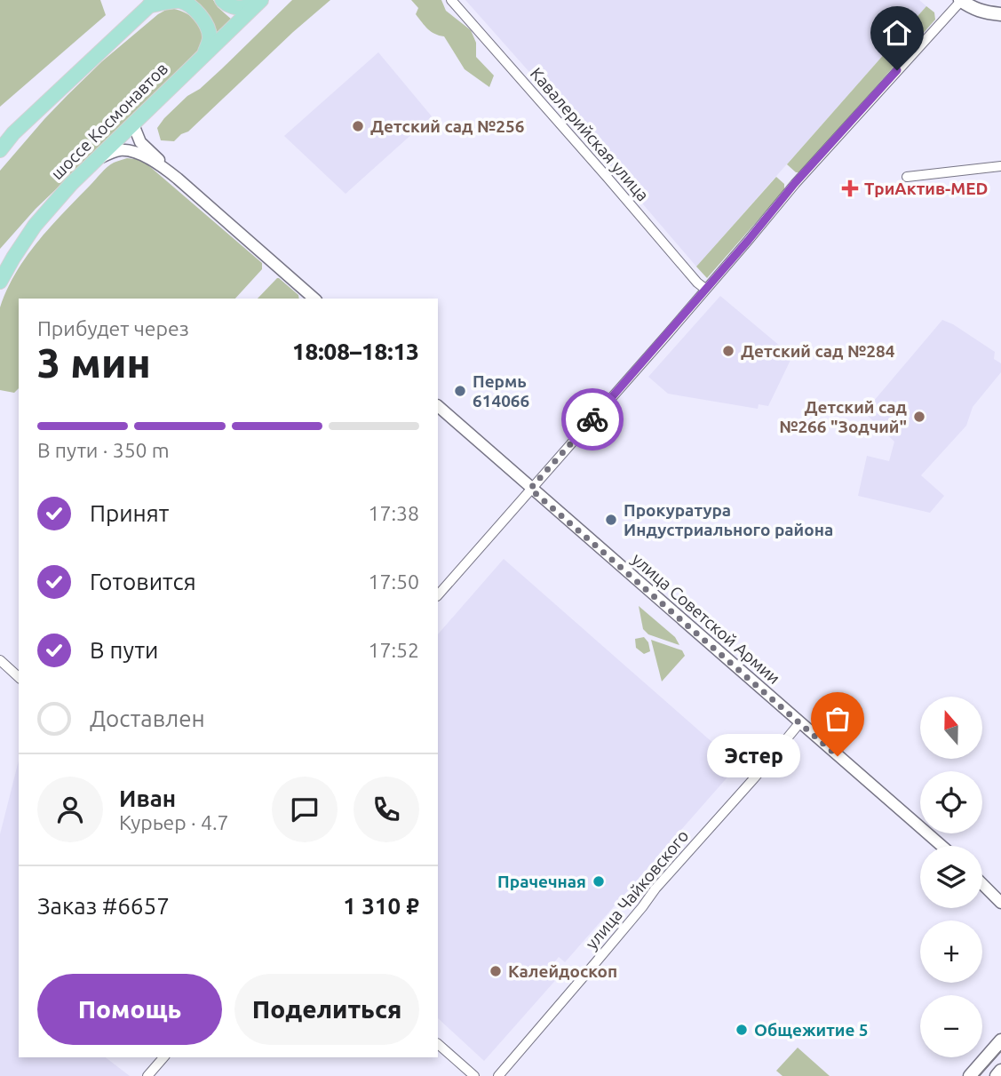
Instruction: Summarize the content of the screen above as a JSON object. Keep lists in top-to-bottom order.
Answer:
{
  "streets": {
    "main road": ["шоссе Космонавтов"],
    "street": ["Кавалерийская улица", "улица Советской Армии", "улица Чайковского"]
  },
  "crossings": [
    ["улица Советской Армии", "улица Чайковского"]
  ],
  "places": {
    "other": [
      "Детский сад №256",
      "Детский сад №284",
      "Пермь 614066",
      "Детский сад №266 \"Зодчий\"",
      "Прокуратура Индустриального района",
      "Эстер",
      "Прачечная",
      "Калейдоскоп",
      "Общежитие 5"
    ],
    "health": ["ТриАктив-MED"]
  },
  "north": "top",
  "page": {
    "heading": ["3 мин", "Прибудет через", "18:08–18:13"],
    "panel": [
      "Иван",
      "Курьер · 4.7",
      "Заказ #6657",
      "1 310 ₽"
    ],
    "bar": "В пути · 350 m",
    "list": [
      ["Принят", "17:38"],
      ["Готовится", "17:50"],
      ["В пути", "17:52"],
      "Доставлен"
    ],
    "map_buttons": ["+", "−"],
    "bubble": "Эстер",
    "buttons": ["Помощь", "Поделиться"]
  }
}
